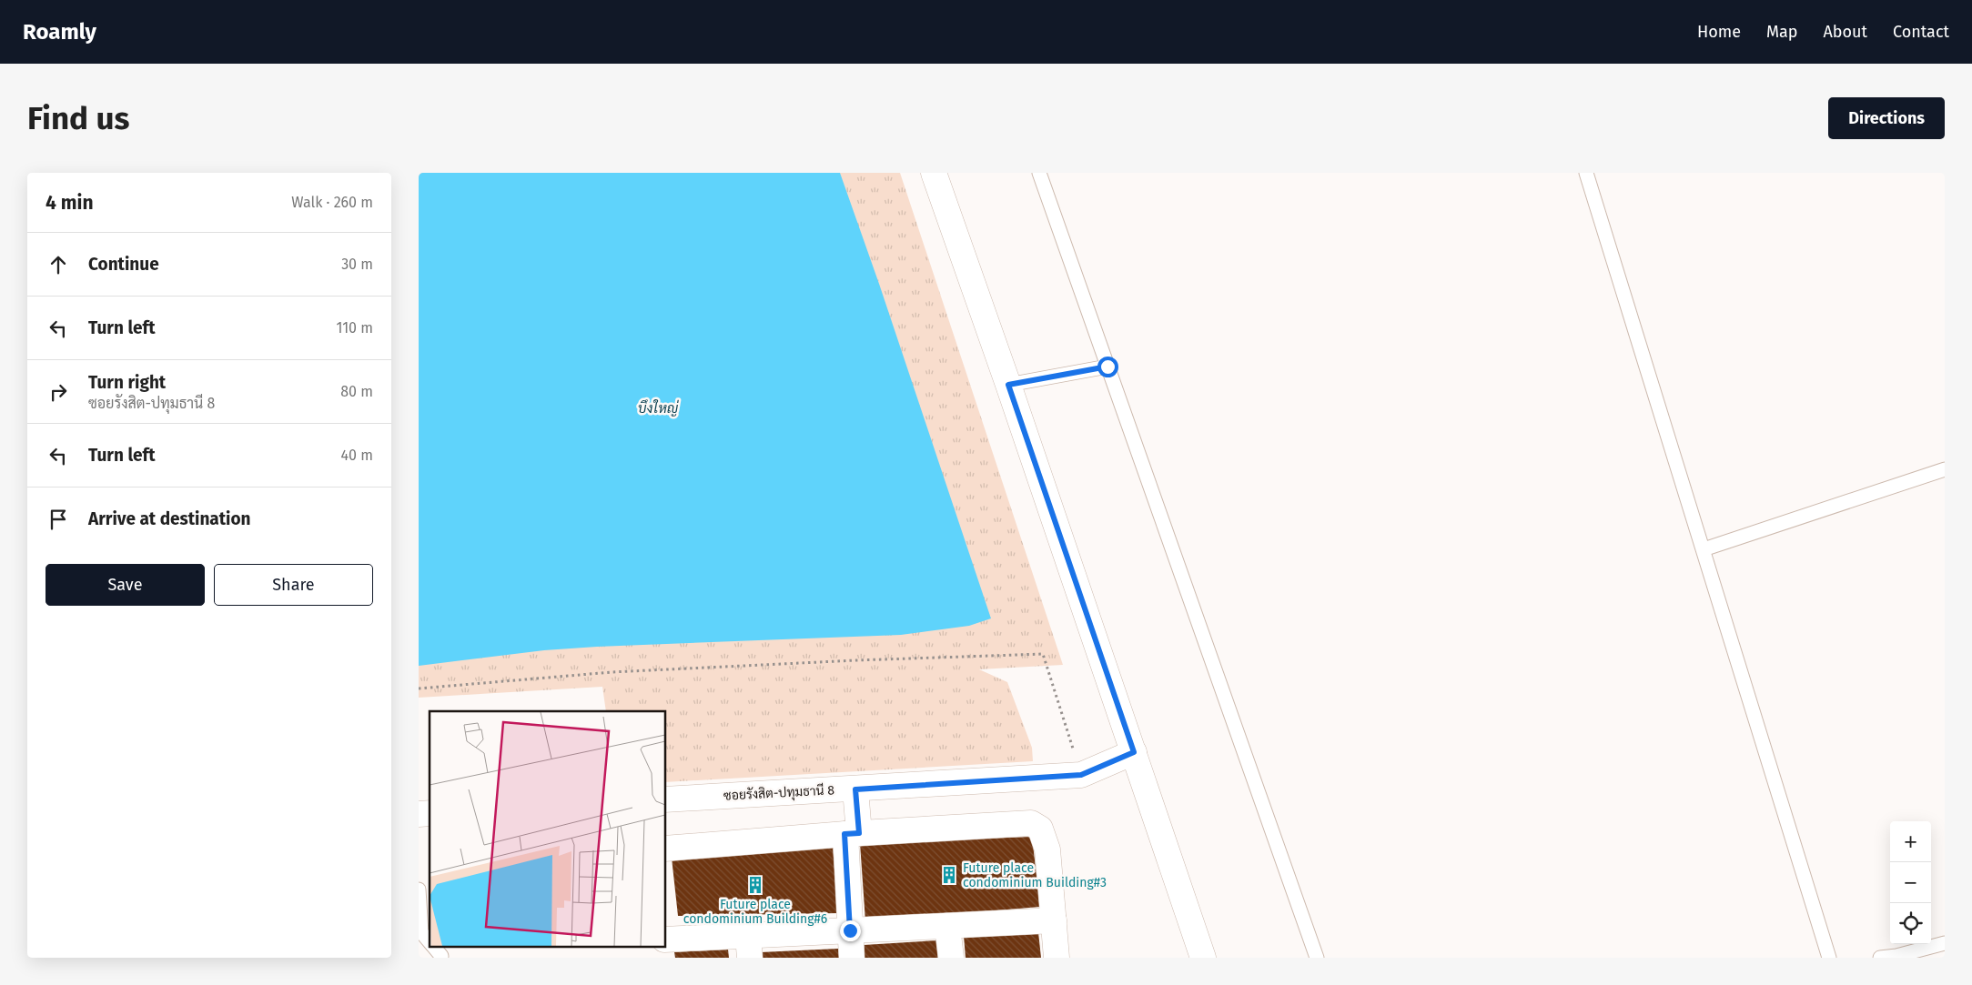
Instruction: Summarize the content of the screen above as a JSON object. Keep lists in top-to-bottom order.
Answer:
{
  "streets": {
    "street": ["ซอยรังสิต-ปทุมธานี 8"]
  },
  "water": ["บึงใหญ่"],
  "places": {
    "building": ["Future place condominium Building#3", "Future place condominium Building#6"]
  },
  "page": {
    "header": "Roamly",
    "nav": [
      "Home",
      "Map",
      "About",
      "Contact"
    ],
    "buttons": [
      "Directions",
      ["Save", "Share"]
    ],
    "title": "Find us",
    "heading": ["4 min", "Walk · 260 m"],
    "list": [
      ["Continue", "30 m"],
      ["Turn left", "110 m"],
      ["Turn right", "ซอยรังสิต-ปทุมธานี 8", "80 m"],
      ["Turn left", "40 m"],
      "Arrive at destination"
    ],
    "map_buttons": ["+", "−"]
  }
}
